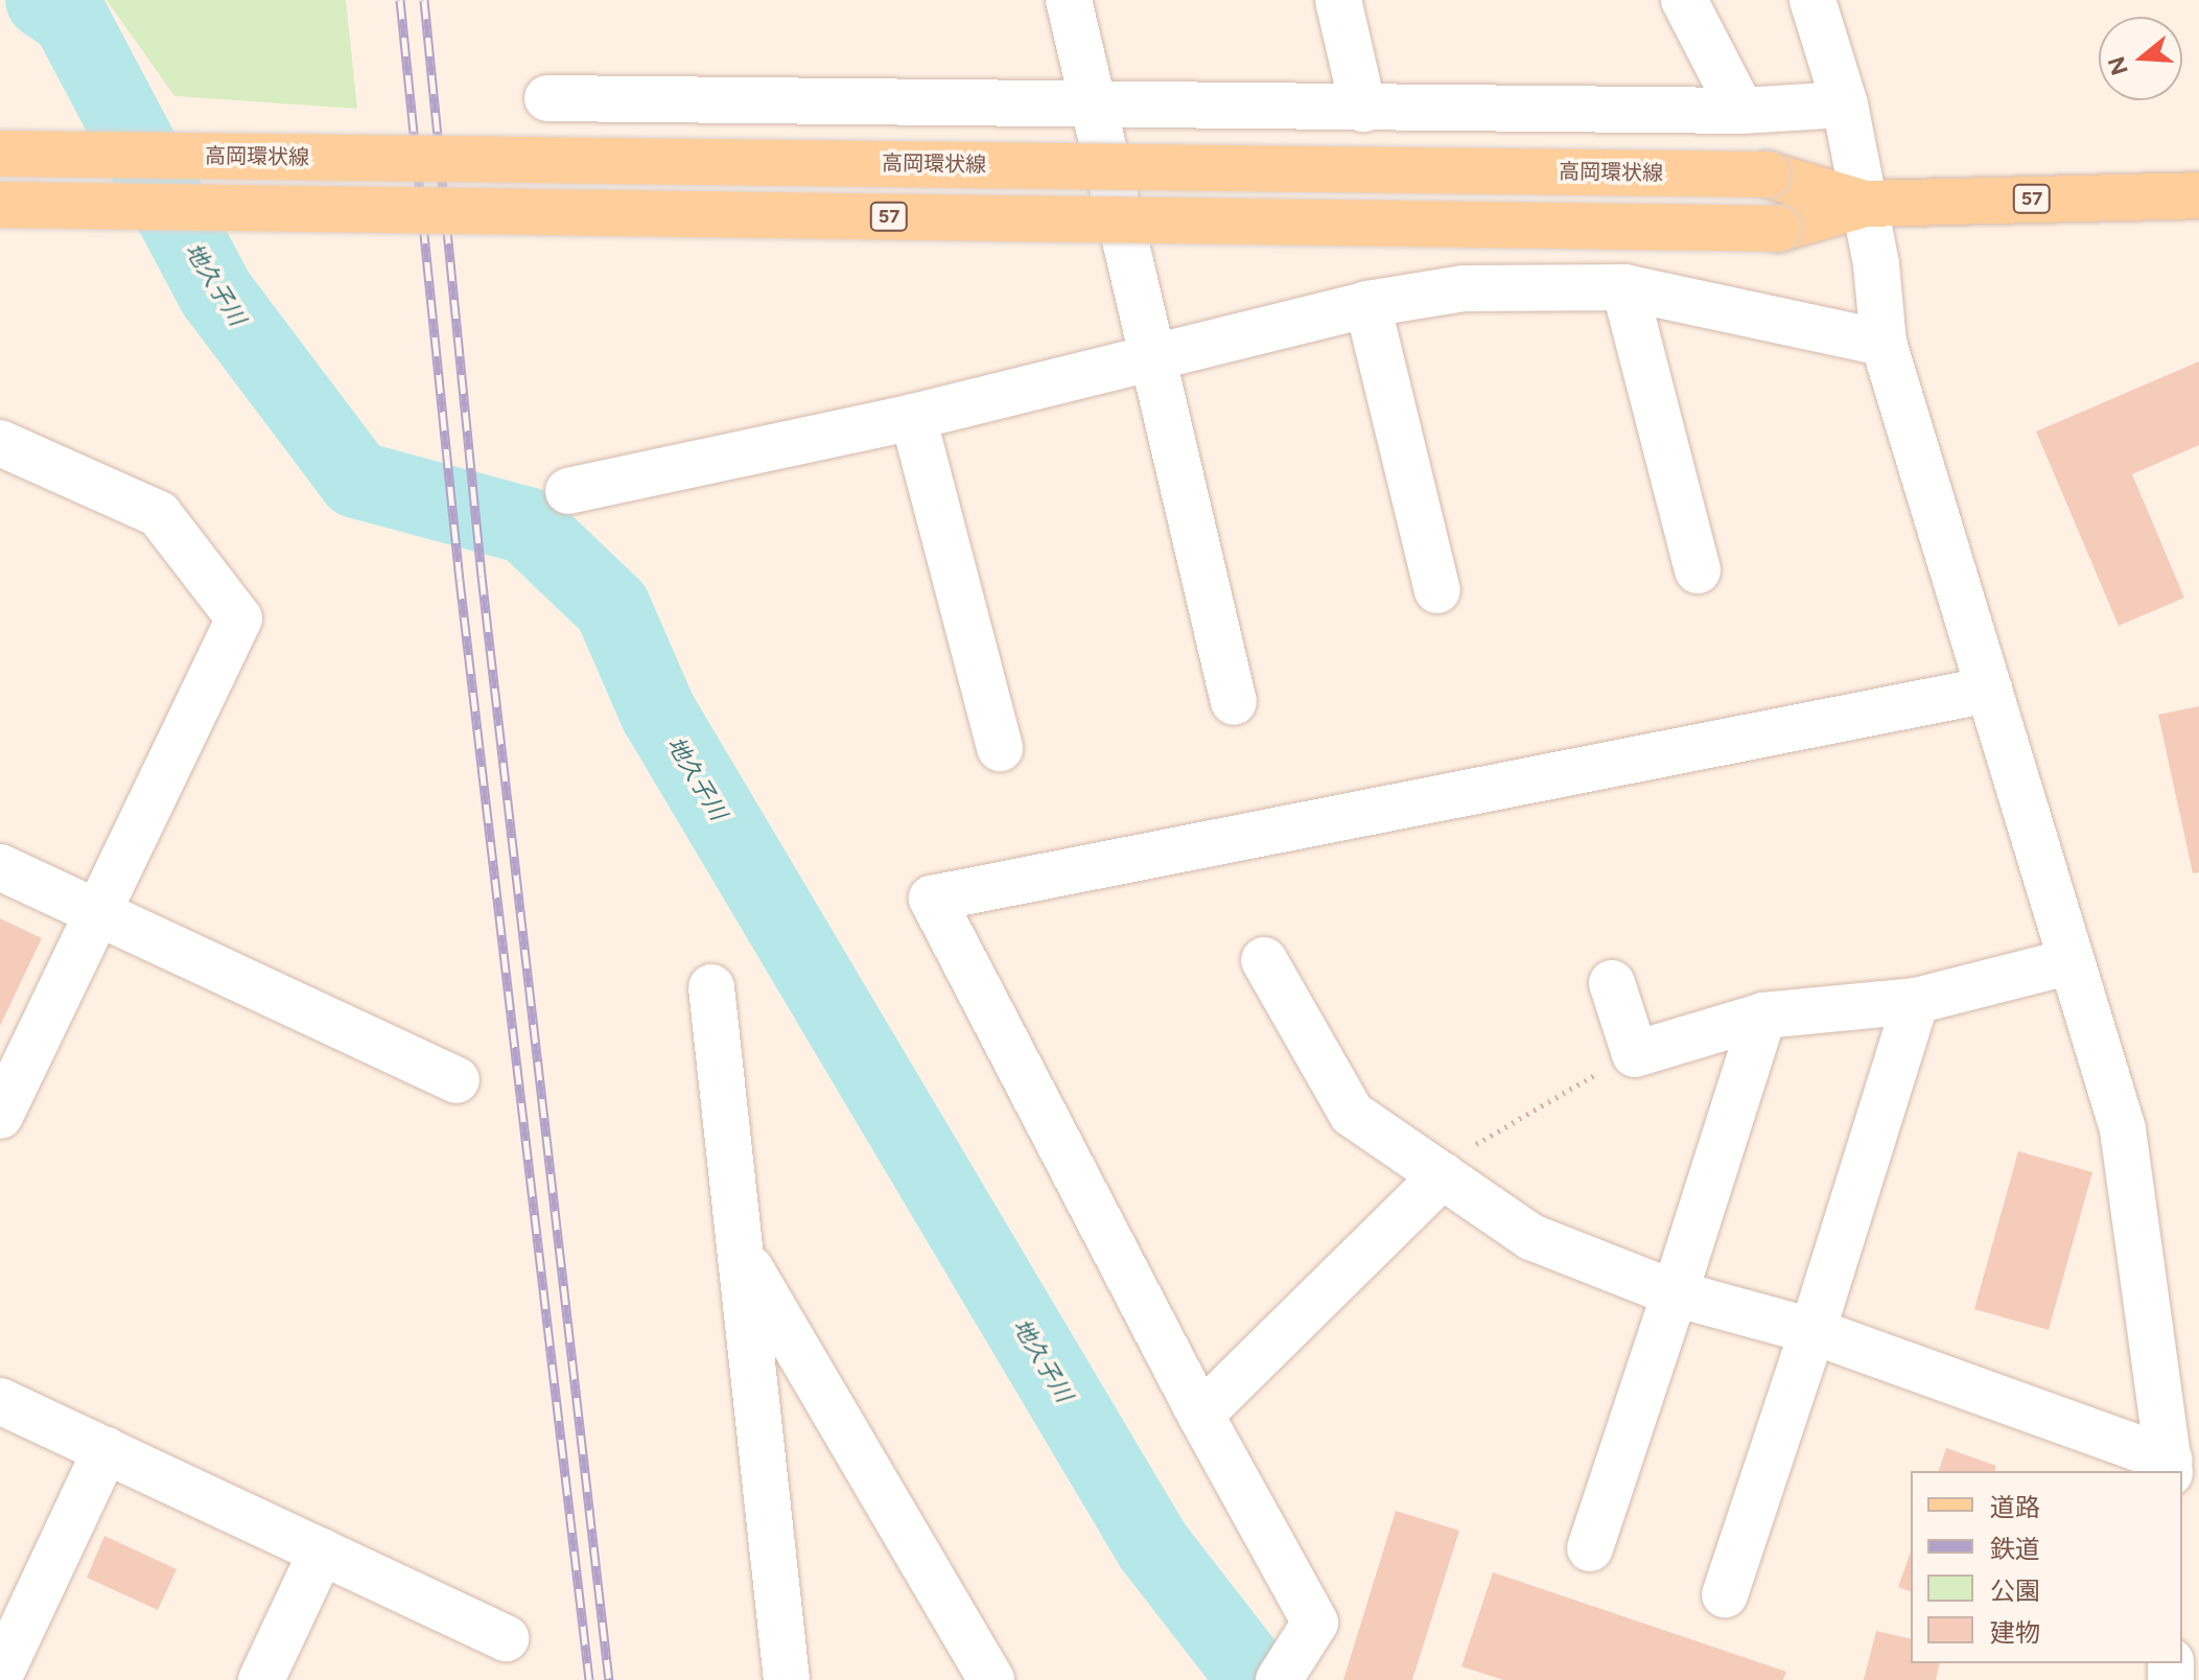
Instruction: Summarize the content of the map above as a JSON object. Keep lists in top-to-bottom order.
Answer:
{
  "streets": {
    "main road": ["高岡環状線", "57"]
  },
  "water": ["地久子川"],
  "legend": [
    "道路",
    "鉄道",
    "公園",
    "建物"
  ],
  "north": "left"
}
